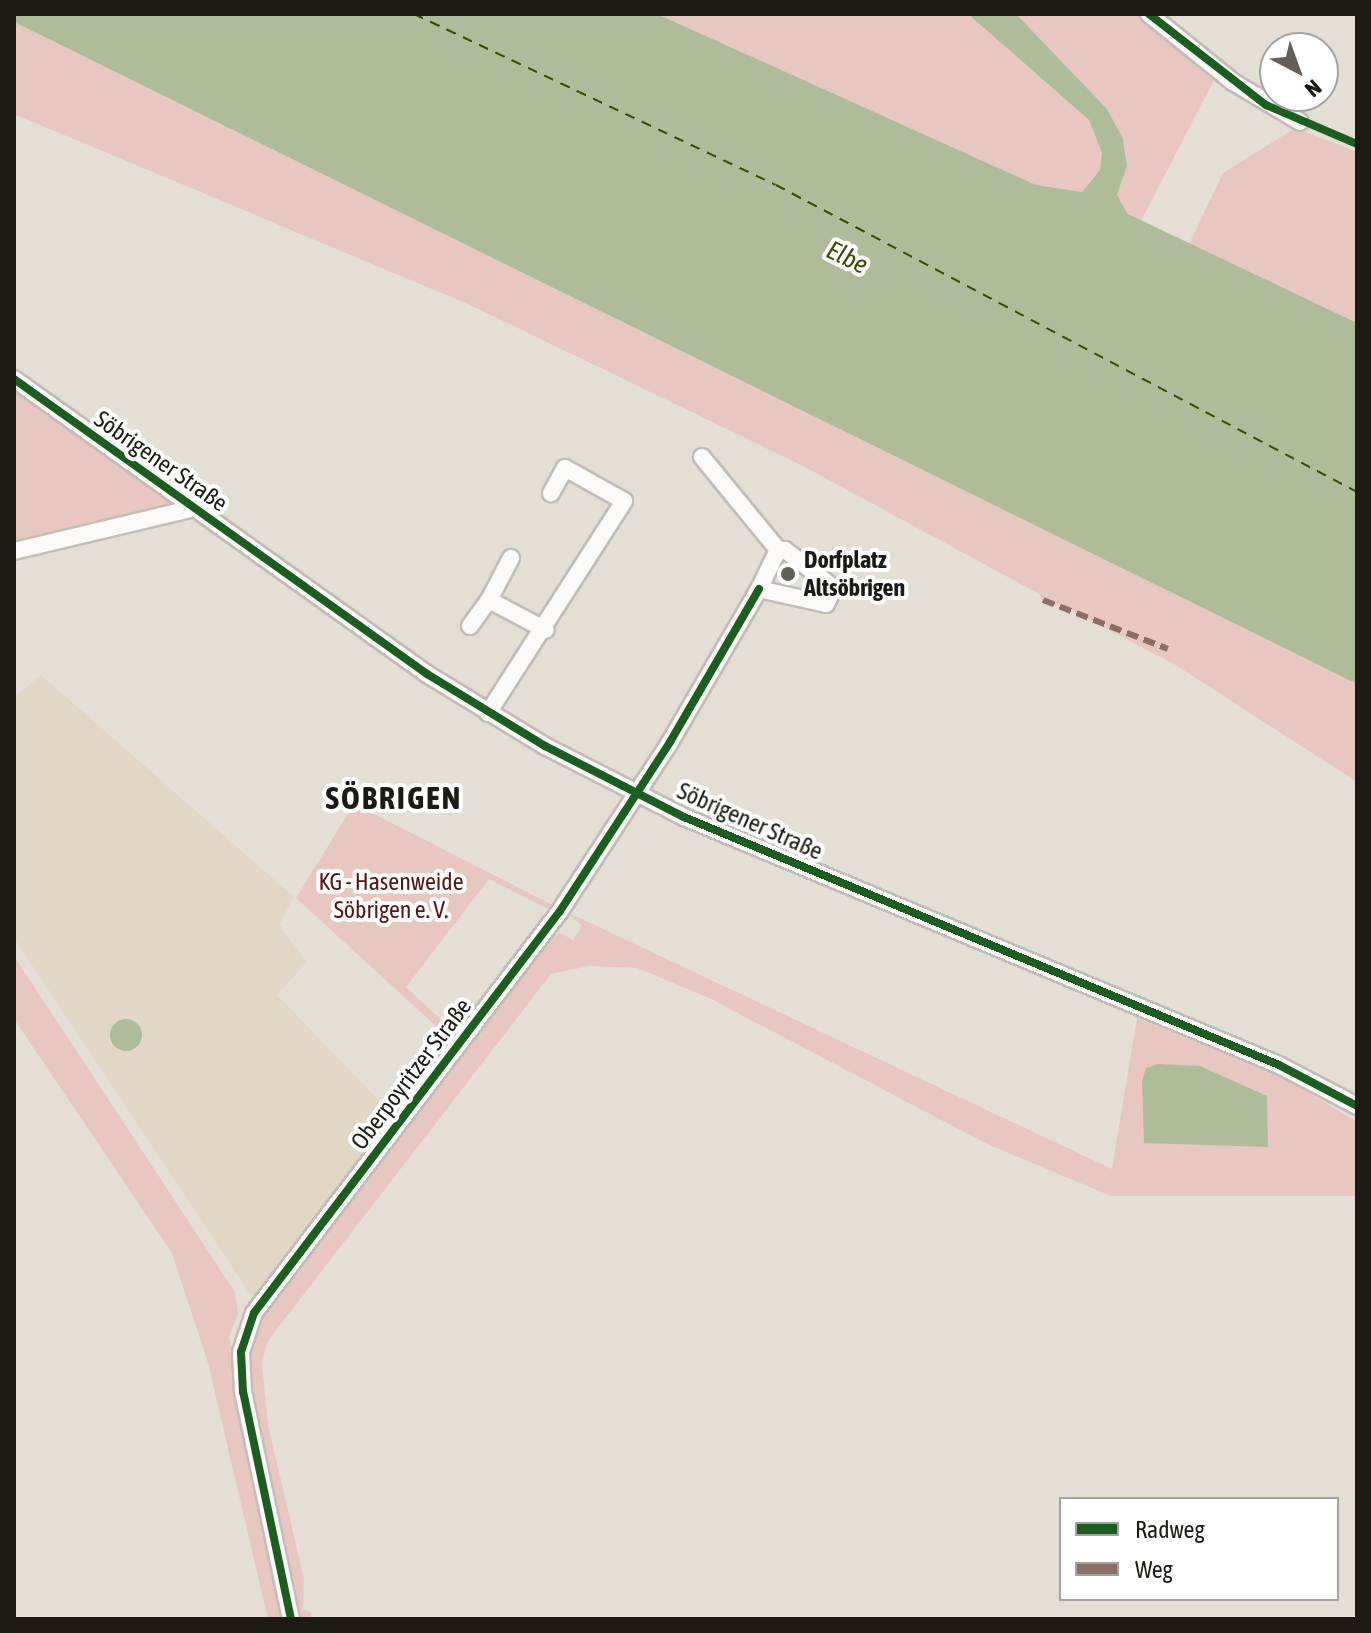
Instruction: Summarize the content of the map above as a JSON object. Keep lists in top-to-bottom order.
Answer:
{
  "streets": {
    "street": ["Söbrigener Straße", "Oberpoyritzer Straße"]
  },
  "crossings": [
    ["Söbrigener Straße", "Oberpoyritzer Straße"]
  ],
  "districts": ["SÖBRIGEN"],
  "water": ["Elbe"],
  "parks": ["KG - Hasenweide Söbrigen e. V."],
  "places": ["Dorfplatz Altsöbrigen"],
  "legend": ["Radweg", "Weg"],
  "north": "bottom right"
}
